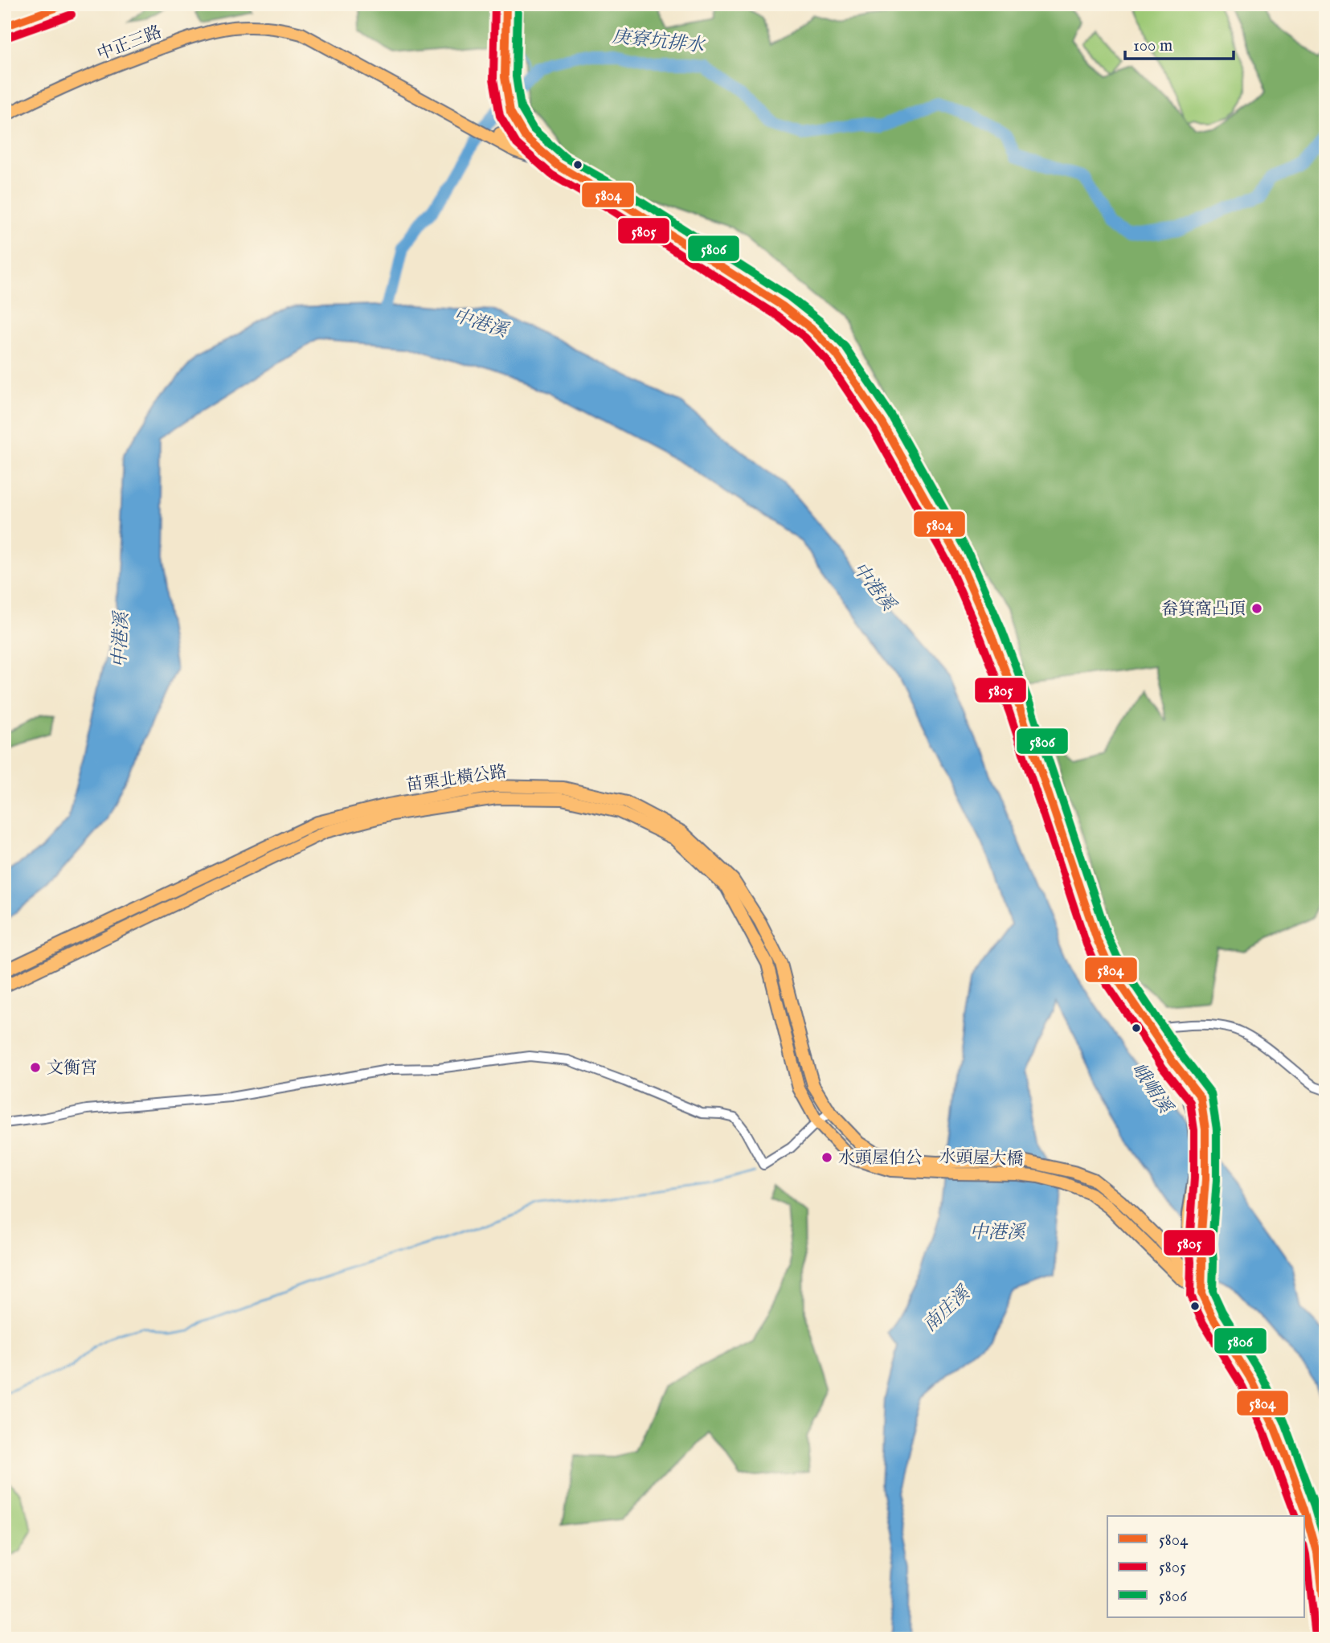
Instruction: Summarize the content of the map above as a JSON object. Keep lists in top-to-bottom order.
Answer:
{
  "streets": {
    "main road": ["中正三路", "苗栗北橫公路", "水頭屋大橋"]
  },
  "crossings": [
    ["苗栗北橫公路", "水頭屋大橋"]
  ],
  "water": [
    "庚寮坑排水",
    "中港溪",
    "峨嵋溪",
    "南庄溪"
  ],
  "places": ["畚箕窩凸頂", "文衡宮", "水頭屋伯公"],
  "lines": ["transit line 5804", "transit line 5805", "transit line 5806"],
  "legend": ["5804", "5805", "5806"],
  "scale_bar": "100 m"
}
